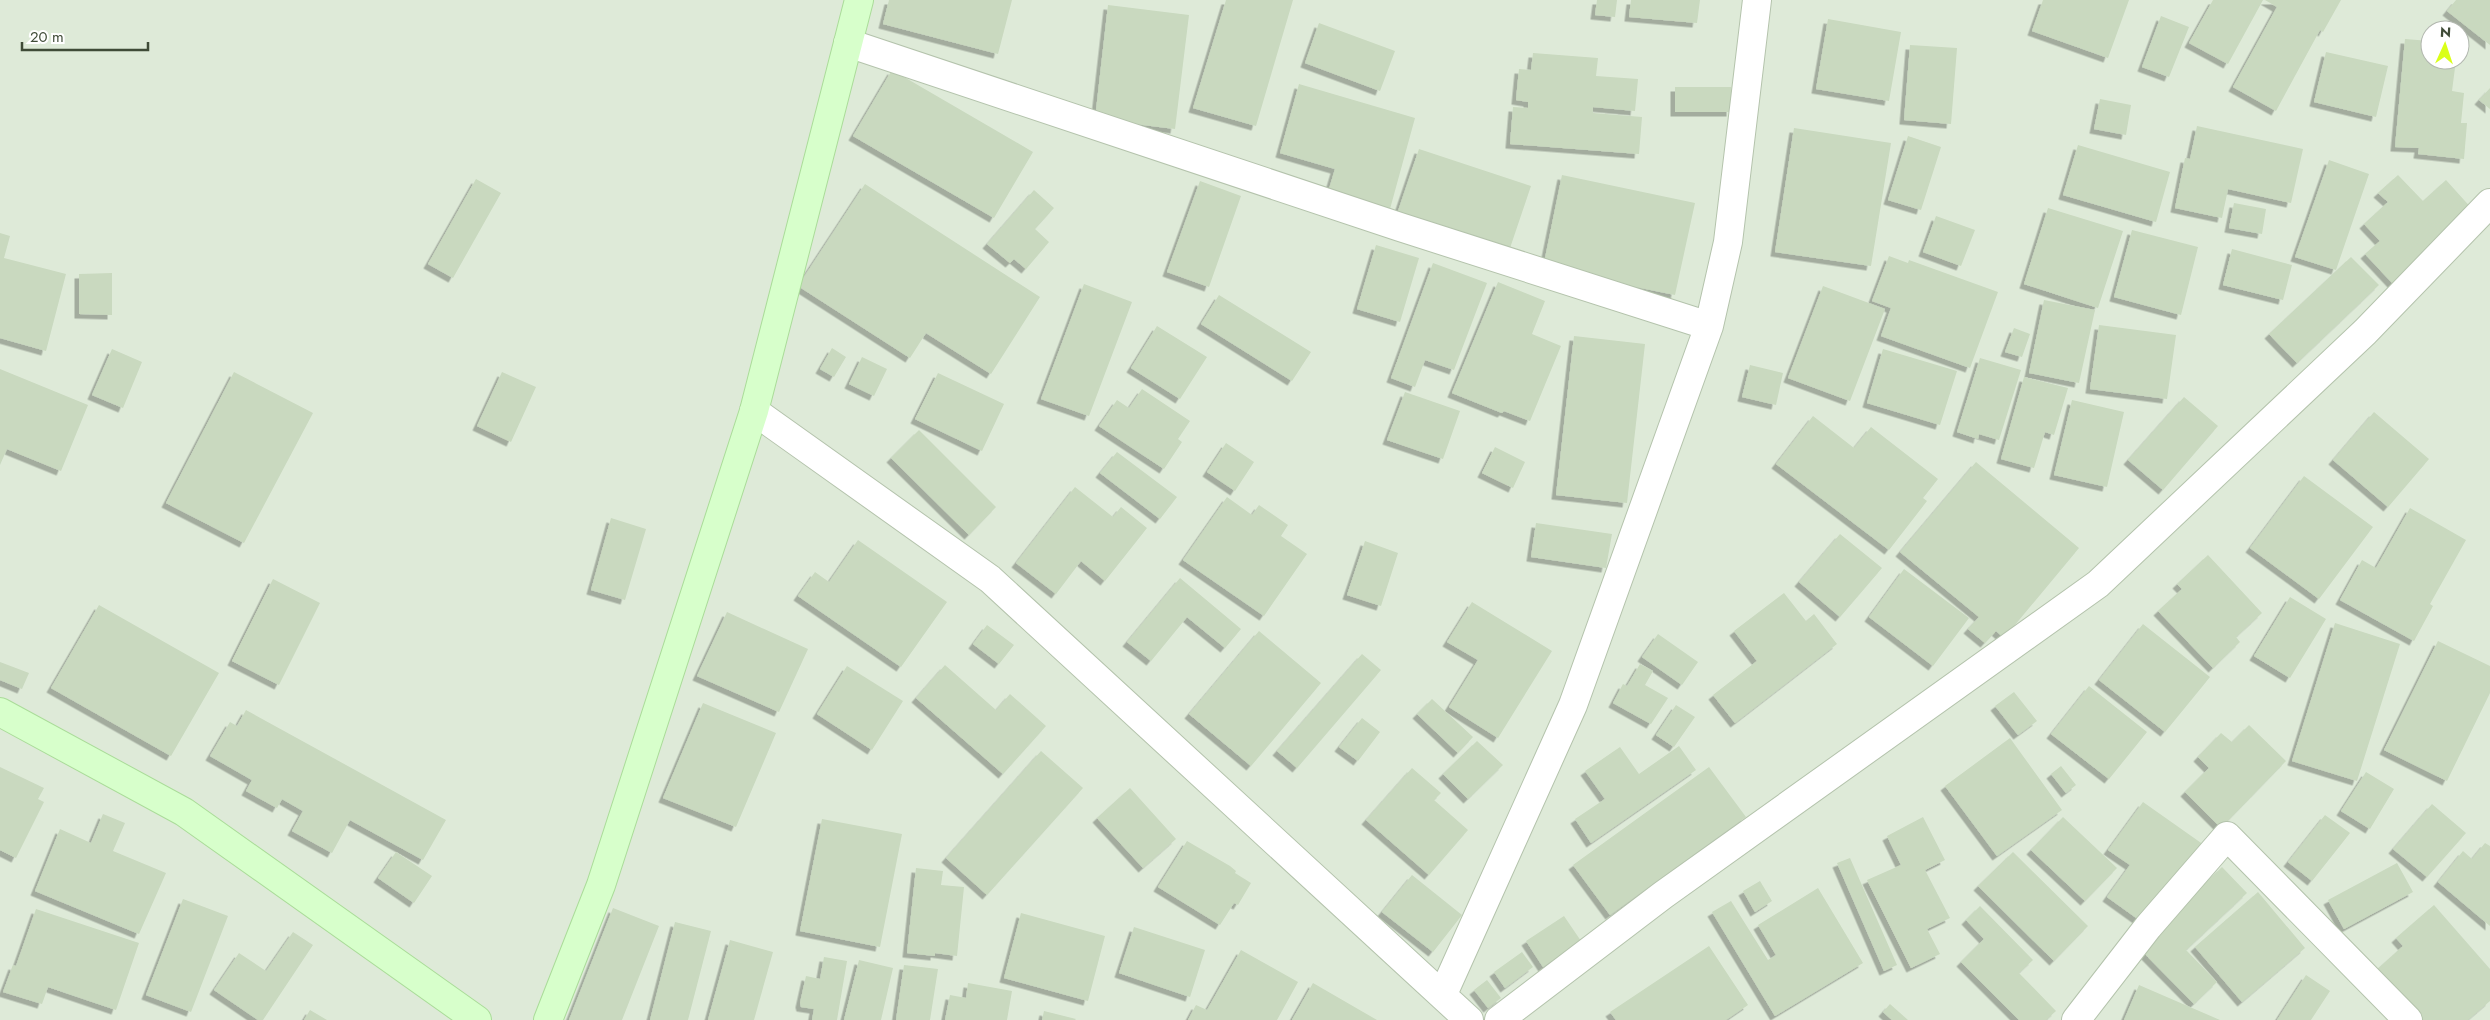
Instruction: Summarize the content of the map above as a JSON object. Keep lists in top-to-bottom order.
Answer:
{
  "scale_bar": "20 m",
  "north": "top"
}
